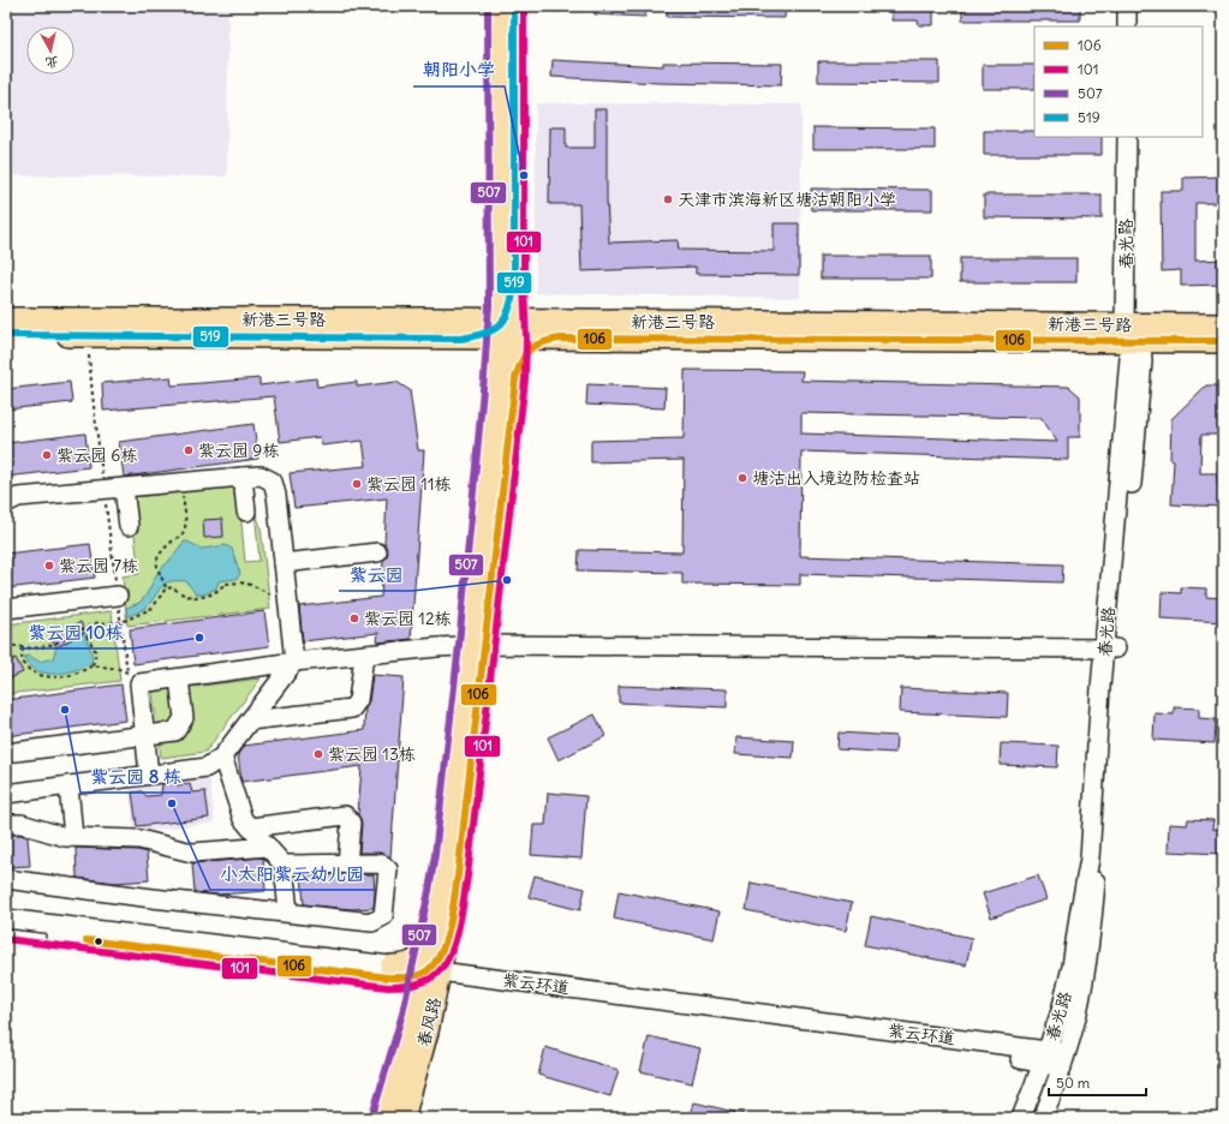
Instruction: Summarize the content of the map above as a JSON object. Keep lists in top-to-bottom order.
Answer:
{
  "streets": {
    "main road": ["新港三号路", "春风路"],
    "street": ["春光路", "紫云环道"]
  },
  "crossings": [
    ["春光路", "新港三号路"],
    ["春光路", "紫云环道"],
    ["新港三号路", "春风路"],
    ["紫云环道", "春风路"]
  ],
  "places": [
    "朝阳小学",
    "天津市滨海新区塘沽朝阳小学",
    "紫云园 9栋",
    "紫云园 6栋",
    "塘沽出入境边防检查站",
    "紫云园 11栋",
    "紫云园 7栋",
    "紫云园",
    "紫云园 12栋",
    "紫云园 10栋",
    "紫云园 8 栋",
    "紫云园 13栋",
    "小太阳紫云幼儿园"
  ],
  "lines": [
    "transit line 101",
    "transit line 507",
    "transit line 519",
    "transit line 106"
  ],
  "legend": [
    "106",
    "101",
    "507",
    "519"
  ],
  "scale_bar": "50 m",
  "north": "bottom"
}
